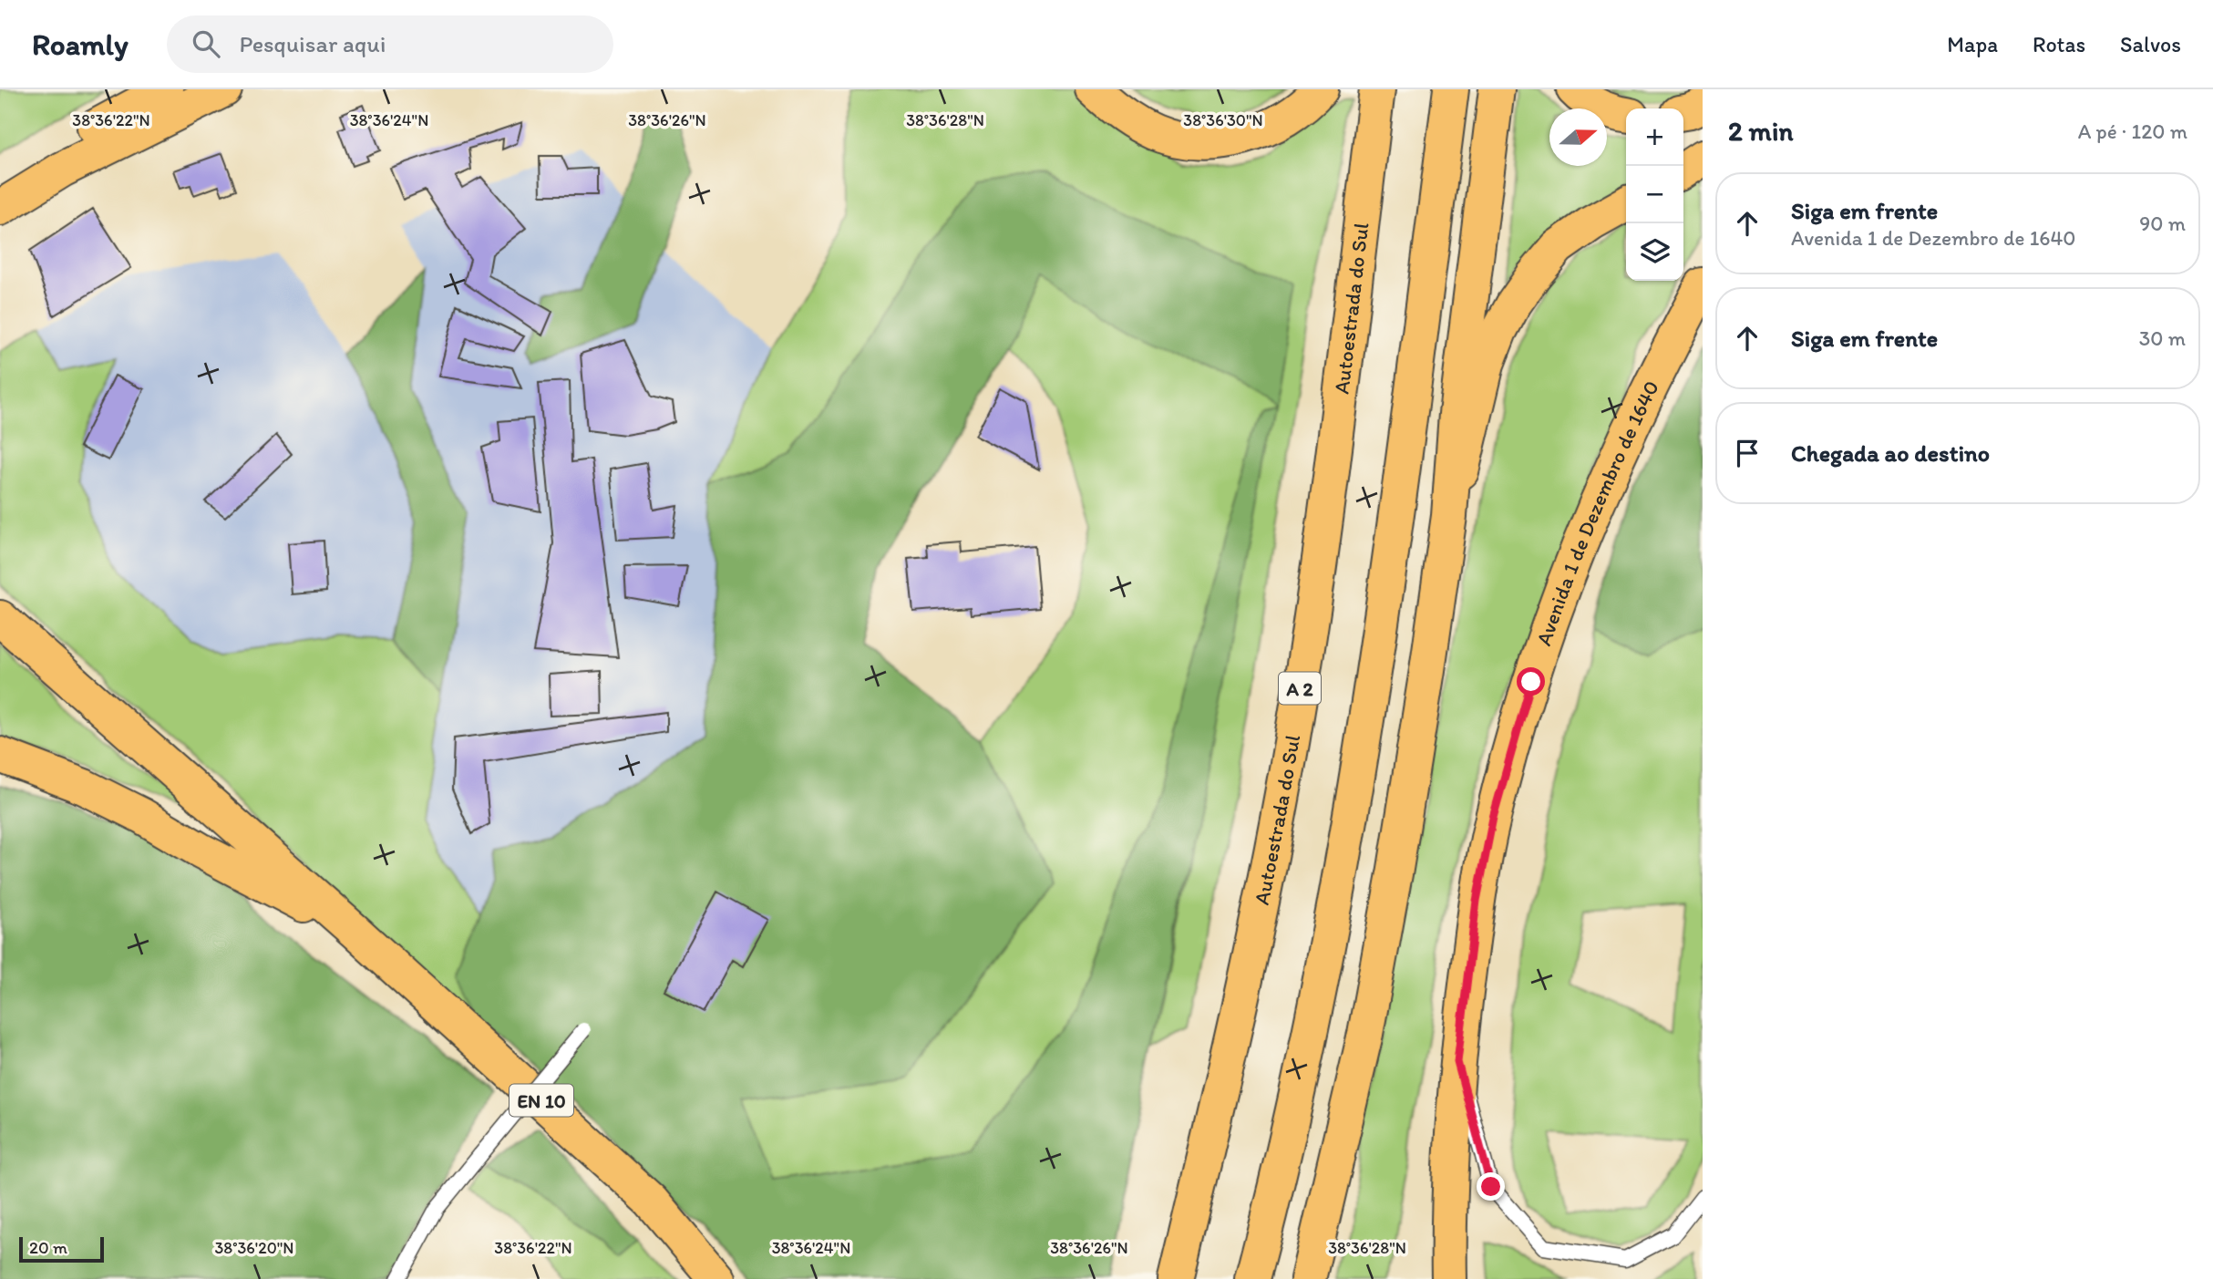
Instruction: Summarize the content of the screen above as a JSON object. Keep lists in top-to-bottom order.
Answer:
{
  "streets": {
    "main road": [
      "Autoestrada do Sul",
      "Avenida 1 de Dezembro de 1640",
      "A 2",
      "EN 10"
    ]
  },
  "scale_bar": "20 m",
  "north": "right",
  "page": {
    "header": "Roamly",
    "search": "Pesquisar aqui",
    "nav": ["Mapa", "Rotas", "Salvos"],
    "heading": ["2 min", "A pé · 120 m"],
    "map_buttons": ["+", "−"],
    "list": [
      ["Siga em frente", "Avenida 1 de Dezembro de 1640", "90 m"],
      ["Siga em frente", "30 m"],
      "Chegada ao destino"
    ],
    "scale": "20 m"
  },
  "coordinates": [
    "38°36'22\"N",
    "38°36'24\"N",
    "38°36'26\"N",
    "38°36'28\"N",
    "38°36'30\"N",
    "38°36'20\"N"
  ]
}
